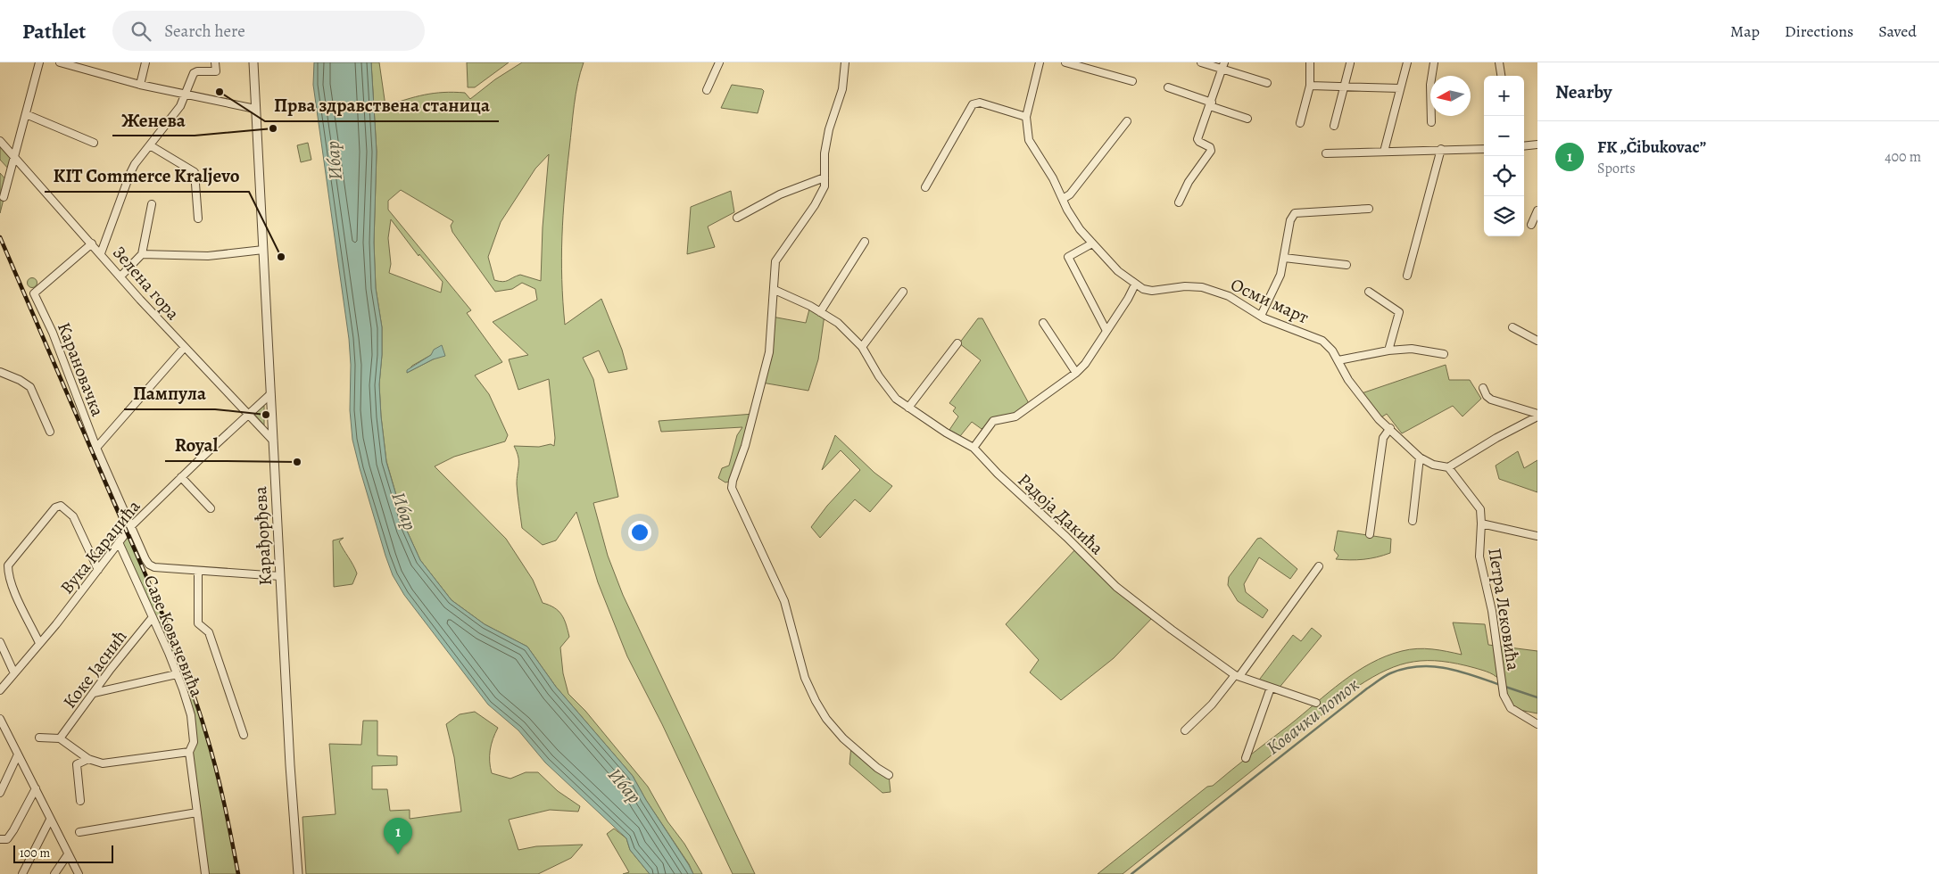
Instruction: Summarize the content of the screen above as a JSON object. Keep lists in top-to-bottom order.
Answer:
{
  "streets": {
    "street": [
      "Зелена гора",
      "Осми март",
      "Карановачка",
      "Радоја Дакића",
      "Карађорђева",
      "Вука Караџића",
      "Петра Лековића",
      "Саве Ковачевића",
      "Коке Јаснић"
    ]
  },
  "crossings": [
    ["Зелена гора", "Карановачка"],
    ["Зелена гора", "Карађорђева"],
    ["Зелена гора", "Вука Караџића"],
    ["Осми март", "Петра Лековића"],
    ["Карановачка", "Вука Караџића"],
    ["Карађорђева", "Вука Караџића"],
    ["Вука Караџића", "Саве Ковачевића"],
    ["Саве Ковачевића", "Коке Јаснић"]
  ],
  "water": ["Ибар", "Ковачки поток"],
  "places": [
    "Прва здравствена станица",
    "Женева",
    "KIT Commerce Kraljevo",
    "Пампула",
    "Royal"
  ],
  "scale_bar": "100 m",
  "north": "left",
  "page": {
    "header": "Pathlet",
    "search": "Search here",
    "nav": ["Map", "Directions", "Saved"],
    "heading": "Nearby",
    "map_buttons": ["+", "−"],
    "list": [
      {
        "mark": "1",
        "name": "FK „Čibukovac”",
        "note": "Sports",
        "value": "400 m"
      }
    ],
    "pins": "1",
    "scale": "100 m"
  }
}
